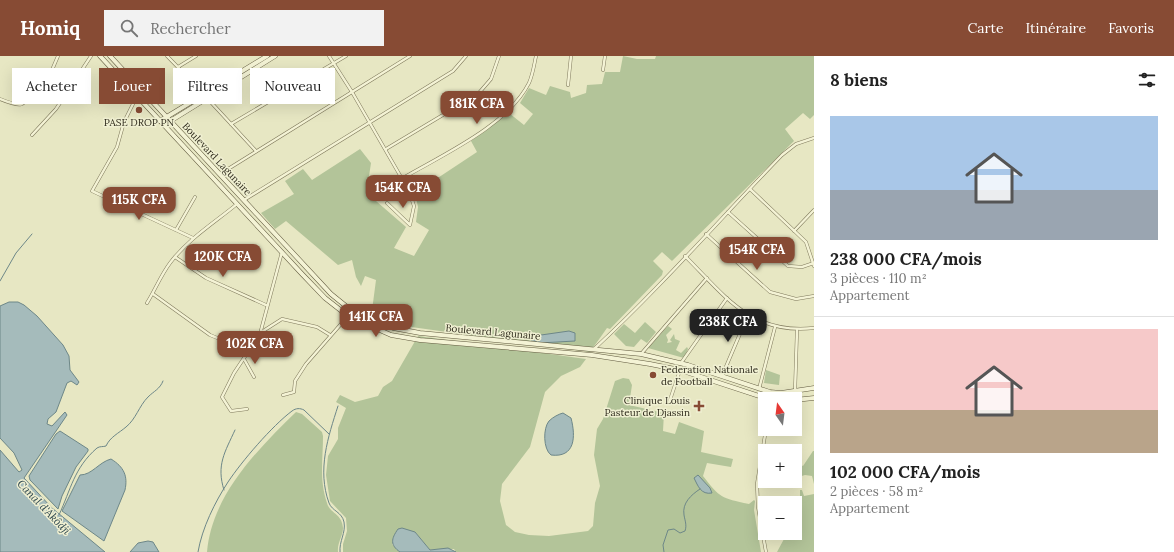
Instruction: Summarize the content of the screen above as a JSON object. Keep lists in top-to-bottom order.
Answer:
{
  "streets": {
    "main road": ["Boulevard Lagunaire"]
  },
  "water": ["Canal d'Akôdji"],
  "places": {
    "other": ["PASE DROP PN", "Federation Nationale de Football"],
    "health": ["Clinique Louis Pasteur de Djassin"]
  },
  "north": "top",
  "page": {
    "header": "Homiq",
    "search": "Rechercher",
    "nav": ["Carte", "Itinéraire", "Favoris"],
    "heading": "8 biens",
    "chip": [
      "Acheter",
      "Louer",
      "Filtres",
      "Nouveau"
    ],
    "price": [
      "181K CFA",
      "154K CFA",
      "115K CFA",
      "154K CFA",
      "120K CFA",
      "141K CFA",
      "238K CFA",
      "102K CFA"
    ],
    "list": [
      {
        "name": "238 000 CFA/mois",
        "note": "3 pièces · 110 m² · Appartement"
      },
      {
        "name": "102 000 CFA/mois",
        "note": "2 pièces · 58 m² · Appartement"
      }
    ],
    "map_buttons": ["+", "−"]
  }
}
